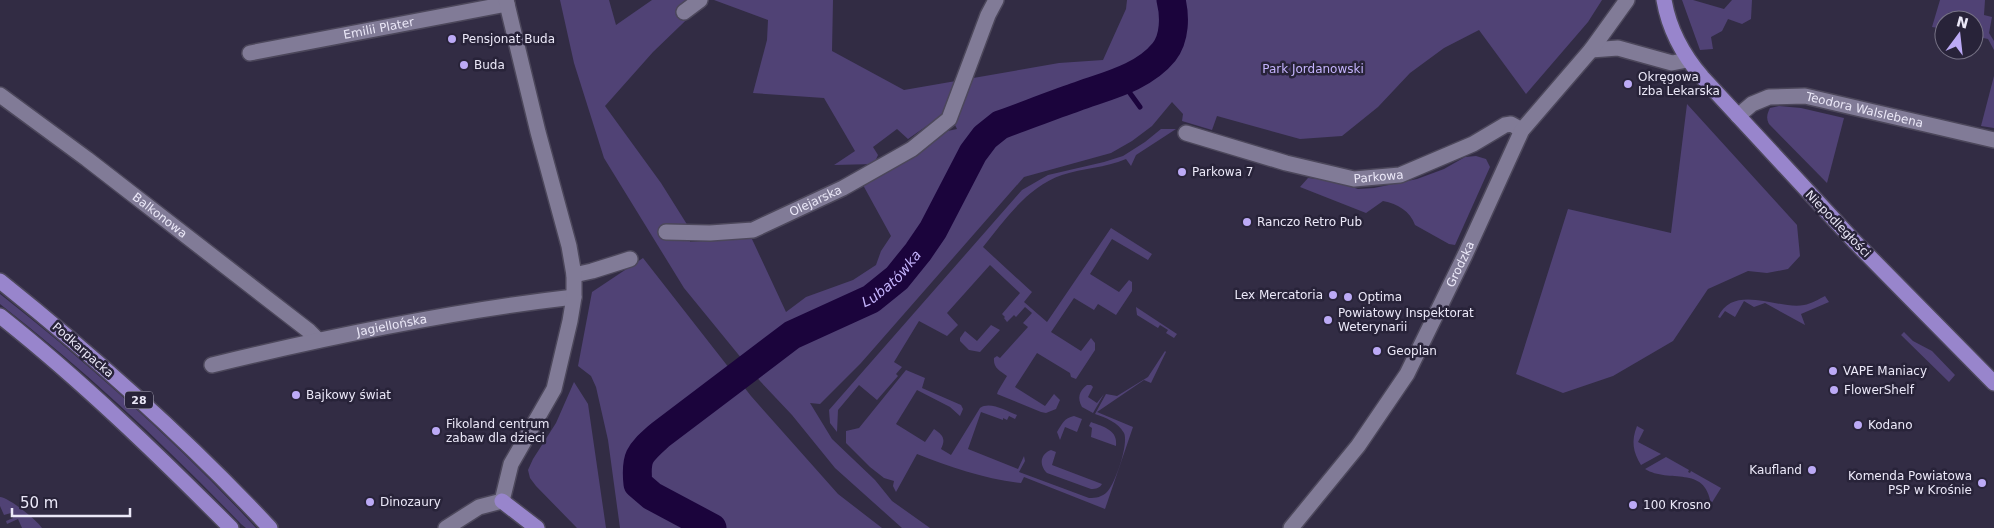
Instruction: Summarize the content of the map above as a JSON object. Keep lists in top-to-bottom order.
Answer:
{
  "streets": {
    "main road": ["Niepodległości", "Podkarpacka", "28"],
    "street": [
      "Emilii Plater",
      "Teodora Walslebena",
      "Parkowa",
      "Olejarska",
      "Balkonowa",
      "Grodzka",
      "Jagiellońska"
    ]
  },
  "crossings": [
    ["Teodora Walslebena", "Niepodległości"],
    ["Parkowa", "Grodzka"],
    ["Balkonowa", "Jagiellońska"]
  ],
  "water": ["Lubatówka"],
  "parks": ["Park Jordanowski"],
  "places": [
    "Pensjonat Buda",
    "Buda",
    "Okręgowa Izba Lekarska",
    "Parkowa 7",
    "Ranczo Retro Pub",
    "Lex Mercatoria",
    "Optima",
    "Powiatowy Inspektorat Weterynarii",
    "Geoplan",
    "VAPE Maniacy",
    "FlowerShelf",
    "Bajkowy świat",
    "Kodano",
    "Fikoland centrum zabaw dla dzieci",
    "Kaufland",
    "Komenda Powiatowa PSP w Krośnie",
    "Dinozaury",
    "100 Krosno"
  ],
  "scale_bar": "50 m",
  "north": "top"
}
